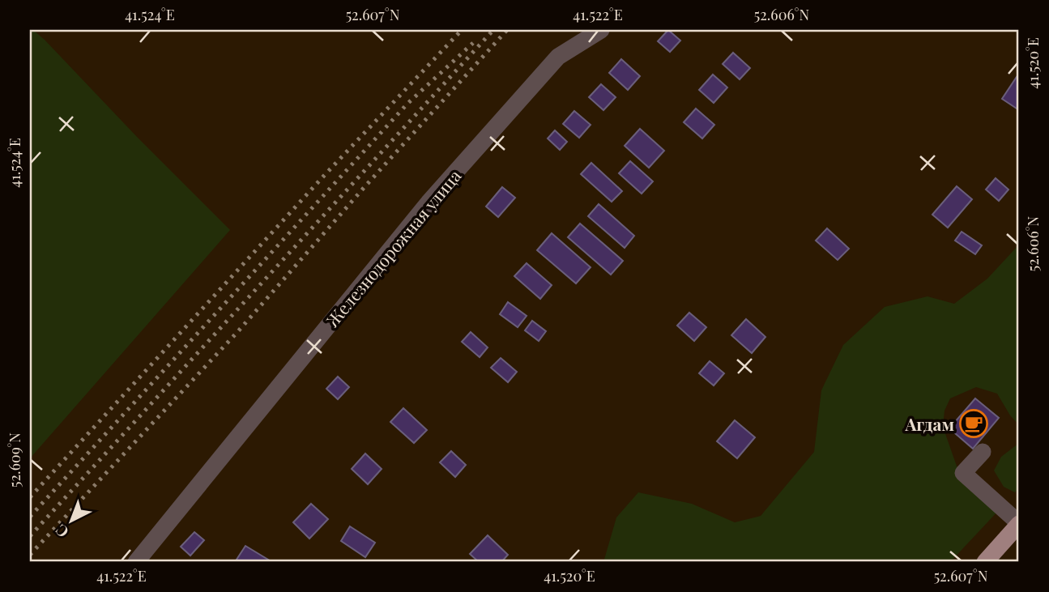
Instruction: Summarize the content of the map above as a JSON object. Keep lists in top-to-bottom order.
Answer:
{
  "streets": {
    "street": ["Железнодорожная улица"]
  },
  "places": {
    "cafe": ["Агдам"]
  },
  "north": "bottom left",
  "coordinates": [
    "41.524°E",
    "52.607°N",
    "41.522°E",
    "52.606°N",
    "41.520°E",
    "52.609°N"
  ]
}
